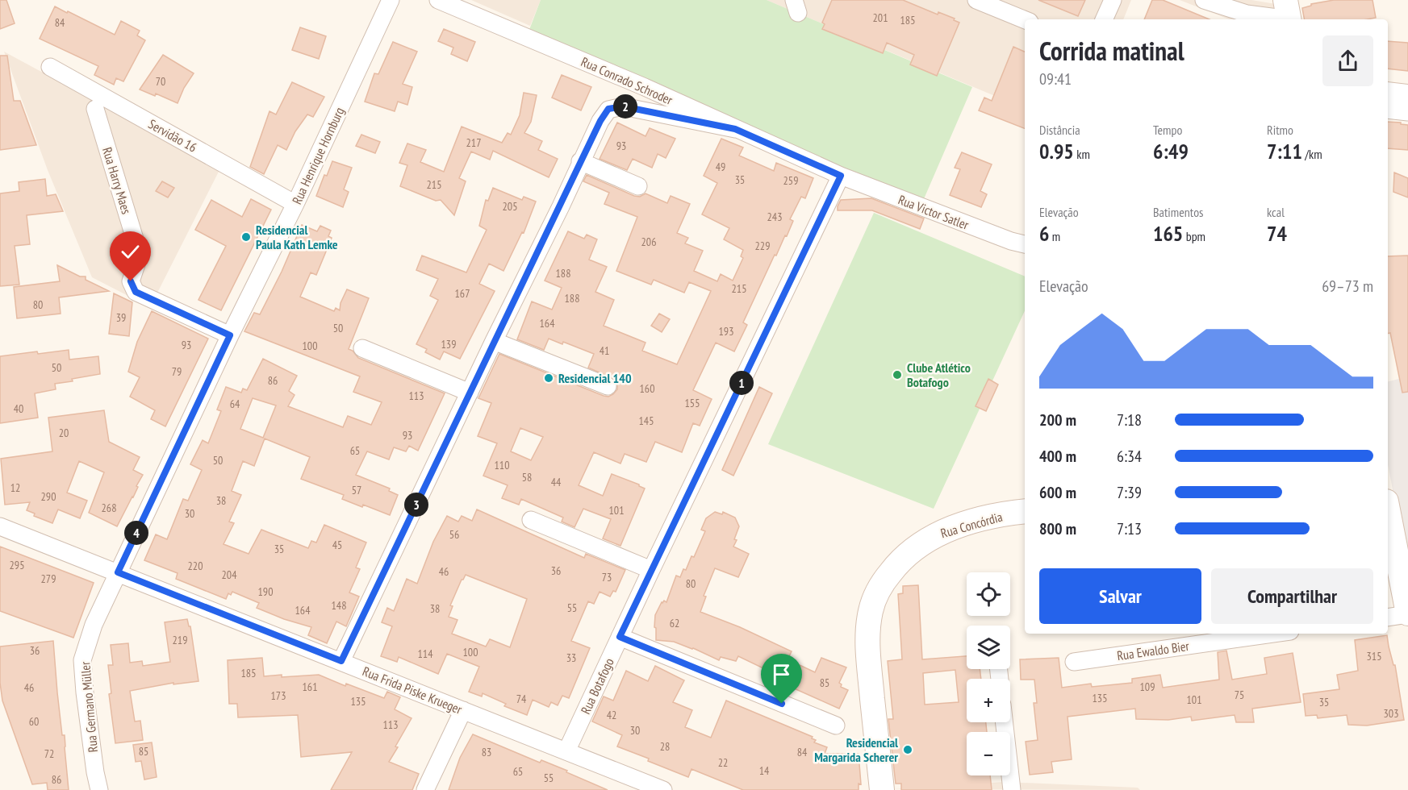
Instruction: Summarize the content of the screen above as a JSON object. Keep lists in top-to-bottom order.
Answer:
{
  "streets": {
    "main road": ["Rua Concórdia"],
    "street": [
      "Rua Conrado Schroder",
      "Servidão 16",
      "Rua Henrique Hornburg",
      "Rua Harry Maes",
      "Rua Victor Satler",
      "Rua Ewaldo Bier",
      "Rua Botafogo",
      "Rua Frida Piske Krueger",
      "Rua Germano Müller"
    ]
  },
  "crossings": [
    ["Rua Conrado Schroder", "Rua Victor Satler"],
    ["Rua Conrado Schroder", "Rua Botafogo"],
    ["Servidão 16", "Rua Henrique Hornburg"],
    ["Rua Henrique Hornburg", "Rua Harry Maes"],
    ["Rua Henrique Hornburg", "Rua Frida Piske Krueger"],
    ["Rua Henrique Hornburg", "Rua Germano Müller"],
    ["Rua Victor Satler", "Rua Botafogo"],
    ["Rua Botafogo", "Rua Frida Piske Krueger"],
    ["Rua Frida Piske Krueger", "Rua Germano Müller"]
  ],
  "places": [
    "Residencial Paula Kath Lemke",
    "Clube Atlético Botafogo",
    "Residencial 140",
    "Residencial Margarida Scherer"
  ],
  "house_numbers": [
    "201",
    "185",
    "84",
    "70",
    "217",
    "93",
    "49",
    "35",
    "259",
    "215",
    "205",
    "243",
    "206",
    "229",
    "188",
    "215",
    "167",
    "188",
    "80",
    "39",
    "164",
    "50",
    "193",
    "139",
    "93",
    "100",
    "41",
    "50",
    "79",
    "86",
    "160",
    "113",
    "155",
    "64",
    "40",
    "145",
    "20",
    "93",
    "65",
    "50",
    "110",
    "58",
    "44",
    "12",
    "57",
    "290",
    "38",
    "268",
    "101",
    "30",
    "56",
    "45",
    "35",
    "295",
    "220",
    "36",
    "46",
    "204",
    "73",
    "279",
    "80",
    "190",
    "148",
    "55",
    "38",
    "164",
    "62",
    "219",
    "36",
    "100",
    "114",
    "315",
    "33",
    "185",
    "85",
    "161",
    "109",
    "46",
    "75",
    "173",
    "135",
    "74",
    "101",
    "135",
    "35",
    "303",
    "42",
    "60",
    "113",
    "30",
    "28",
    "85",
    "83",
    "84",
    "72",
    "22",
    "14",
    "65",
    "55",
    "86"
  ],
  "page": {
    "heading": ["Corrida matinal", "09:41"],
    "pins": [
      "2",
      "1",
      "3",
      "4"
    ],
    "stats": [
      ["Distância", "0.95 km"],
      ["Tempo", "6:49"],
      ["Ritmo", "7:11 /km"],
      ["Elevação", "6 m"],
      ["Batimentos", "165 bpm"],
      ["kcal", "74"]
    ],
    "chart": ["Elevação", "69–73 m"],
    "list": [
      {
        "name": "200 m",
        "note": "7:18"
      },
      {
        "name": "400 m",
        "note": "6:34"
      },
      {
        "name": "600 m",
        "note": "7:39"
      },
      {
        "name": "800 m",
        "note": "7:13"
      }
    ],
    "buttons": ["Salvar", "Compartilhar"],
    "map_buttons": ["+", "−"]
  }
}
